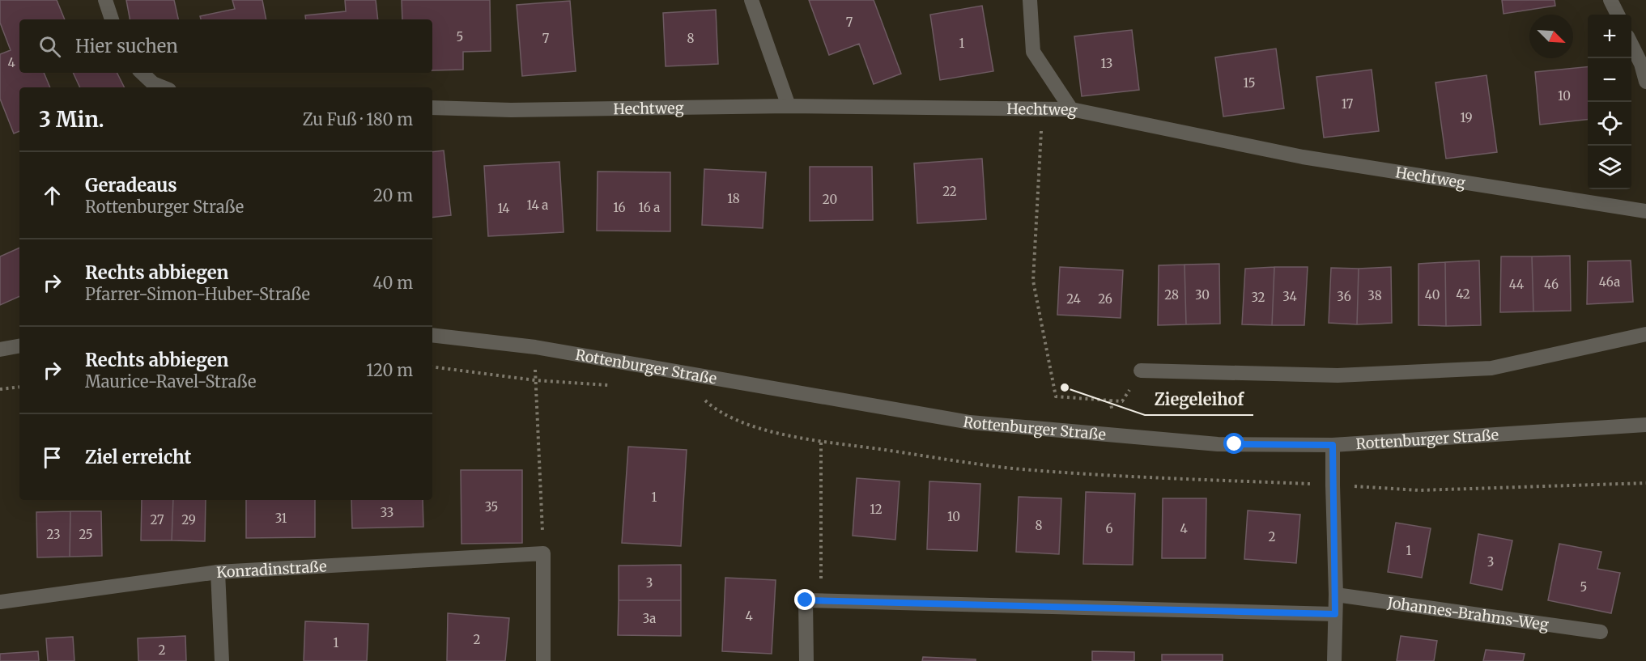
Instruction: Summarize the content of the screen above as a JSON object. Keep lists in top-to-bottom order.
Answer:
{
  "streets": {
    "street": [
      "Hechtweg",
      "Rottenburger Straße",
      "Konradinstraße",
      "Johannes-Brahms-Weg"
    ]
  },
  "places": ["Ziegeleihof"],
  "house_numbers": [
    "7",
    "5",
    "7",
    "8",
    "1",
    "4",
    "13",
    "15",
    "10",
    "17",
    "19",
    "22",
    "18",
    "20",
    "14 a",
    "16",
    "16 a",
    "14",
    "46a",
    "44",
    "46",
    "42",
    "28",
    "30",
    "40",
    "38",
    "34",
    "36",
    "32",
    "24",
    "26",
    "1",
    "35",
    "12",
    "33",
    "10",
    "31",
    "27",
    "29",
    "8",
    "6",
    "4",
    "23",
    "25",
    "2",
    "1",
    "3",
    "3",
    "5",
    "4",
    "3a",
    "2",
    "1",
    "2"
  ],
  "north": "bottom right",
  "page": {
    "map_buttons": ["+", "−"],
    "search": "Hier suchen",
    "heading": ["3 Min.", "Zu Fuß · 180 m"],
    "list": [
      ["Geradeaus", "Rottenburger Straße", "20 m"],
      ["Rechts abbiegen", "Pfarrer-Simon-Huber-Straße", "40 m"],
      ["Rechts abbiegen", "Maurice-Ravel-Straße", "120 m"],
      "Ziel erreicht"
    ]
  }
}
